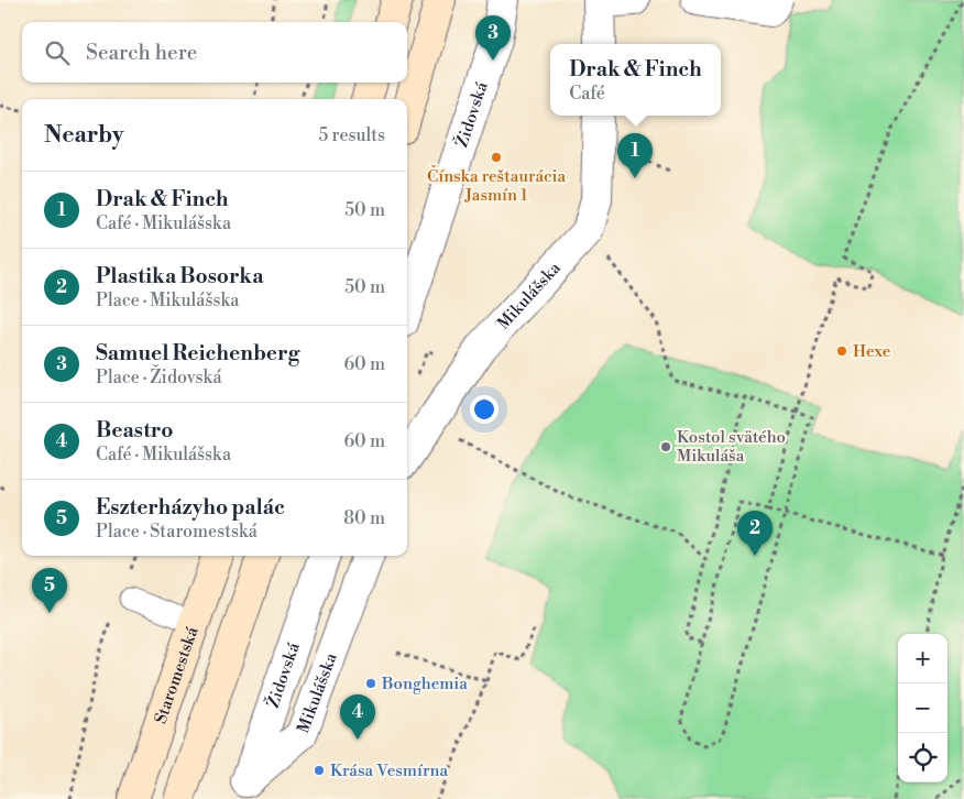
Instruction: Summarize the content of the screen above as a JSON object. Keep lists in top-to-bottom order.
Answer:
{
  "streets": {
    "main road": ["Staromestská"],
    "street": ["Židovská", "Mikulášska"]
  },
  "crossings": [
    ["Židovská", "Mikulášska"]
  ],
  "places": [
    "Čínska reštaurácia Jasmín 1",
    "Hexe",
    "Kostol svätého Mikuláša",
    "Bonghemia",
    "Krása Vesmírna"
  ],
  "page": {
    "pins": [
      "3",
      "1",
      "2",
      "5",
      "4"
    ],
    "search": "Search here",
    "popup": ["Drak & Finch", "Café"],
    "heading": ["Nearby", "5 results"],
    "list": [
      {
        "mark": "1",
        "name": "Drak & Finch",
        "note": "Café · Mikulášska",
        "value": "50 m"
      },
      {
        "mark": "2",
        "name": "Plastika Bosorka",
        "note": "Place · Mikulášska",
        "value": "50 m"
      },
      {
        "mark": "3",
        "name": "Samuel Reichenberg",
        "note": "Place · Židovská",
        "value": "60 m"
      },
      {
        "mark": "4",
        "name": "Beastro",
        "note": "Café · Mikulášska",
        "value": "60 m"
      },
      {
        "mark": "5",
        "name": "Eszterházyho palác",
        "note": "Place · Staromestská",
        "value": "80 m"
      }
    ],
    "map_buttons": ["+", "−"]
  }
}
